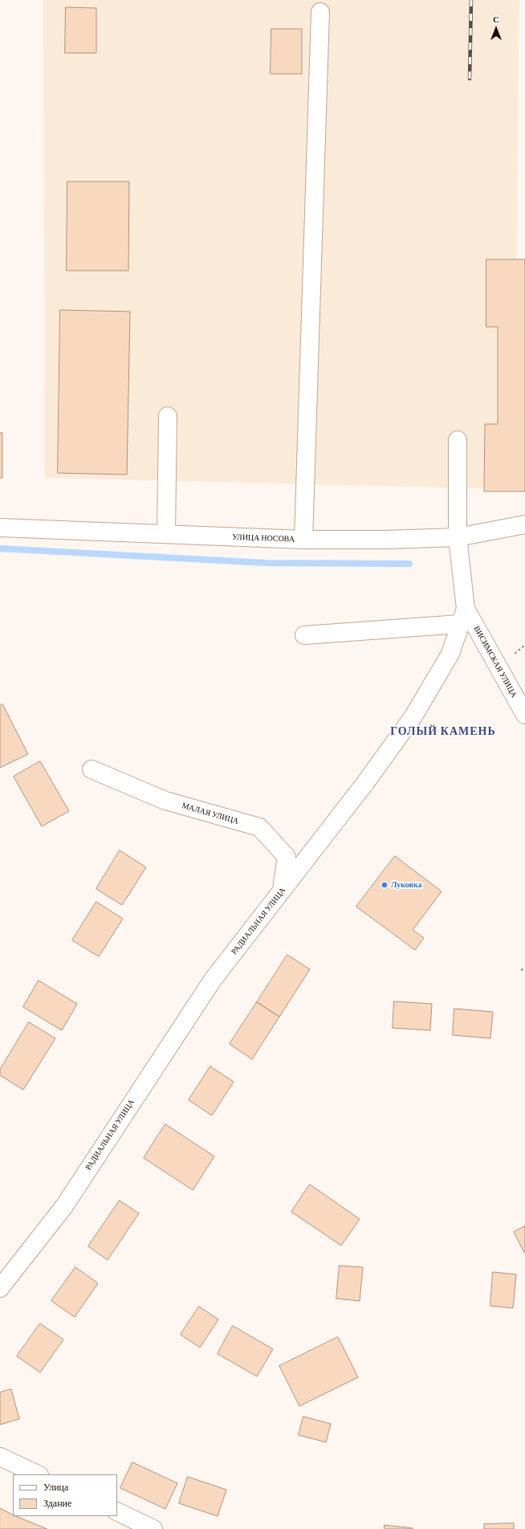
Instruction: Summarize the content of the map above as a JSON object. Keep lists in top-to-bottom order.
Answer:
{
  "streets": {
    "street": [
      "УЛИЦА НОСОВА",
      "ВИСИМСКАЯ УЛИЦА",
      "МАЛАЯ УЛИЦА",
      "РАДИАЛЬНАЯ УЛИЦА"
    ]
  },
  "crossings": [
    ["УЛИЦА НОСОВА", "РАДИАЛЬНАЯ УЛИЦА"],
    ["ВИСИМСКАЯ УЛИЦА", "РАДИАЛЬНАЯ УЛИЦА"],
    ["МАЛАЯ УЛИЦА", "РАДИАЛЬНАЯ УЛИЦА"]
  ],
  "districts": ["ГОЛЫЙ КАМЕНЬ"],
  "places": ["Луковка"],
  "legend": ["Улица", "Здание"],
  "north": "top"
}
